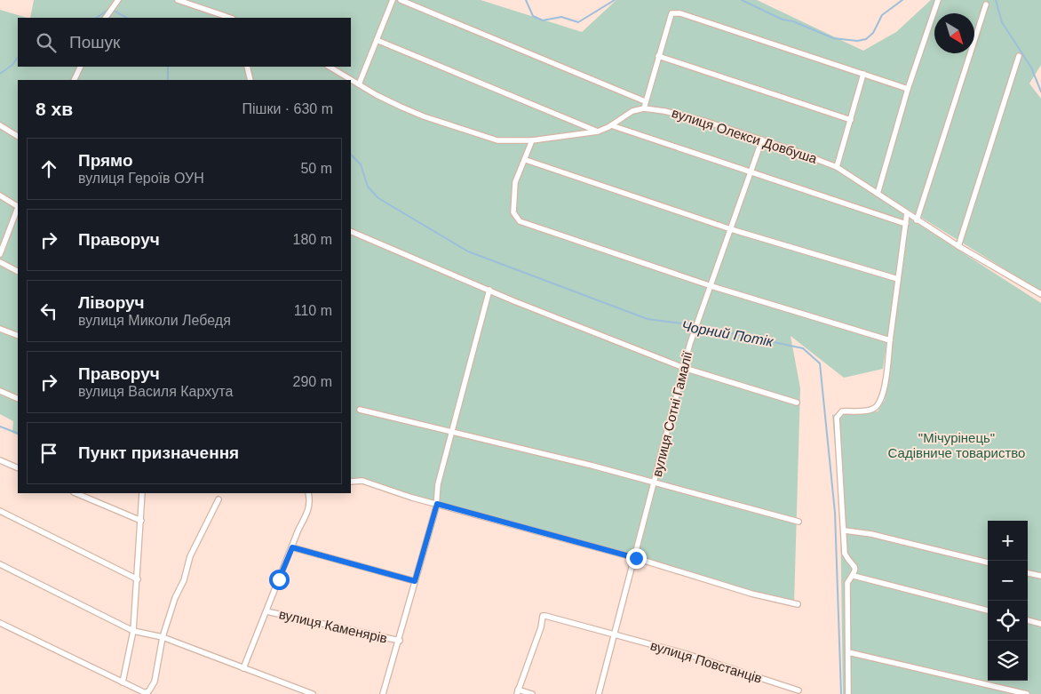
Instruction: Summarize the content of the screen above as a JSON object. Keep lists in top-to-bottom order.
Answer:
{
  "streets": {
    "street": [
      "вулиця Олекси Довбуша",
      "вулиця Сотні Гамалії",
      "вулиця Каменярів",
      "вулиця Повстанців"
    ]
  },
  "crossings": [
    ["вулиця Олекси Довбуша", "вулиця Сотні Гамалії"],
    ["вулиця Сотні Гамалії", "вулиця Повстанців"]
  ],
  "water": ["Чорний Потік"],
  "parks": ["\"Мічурінець\" Садівниче товариство"],
  "north": "bottom right",
  "page": {
    "search": "Пошук",
    "heading": ["8 хв", "Пішки · 630 m"],
    "list": [
      ["Прямо", "вулиця Героїв ОУН", "50 m"],
      ["Праворуч", "180 m"],
      ["Ліворуч", "вулиця Миколи Лебедя", "110 m"],
      ["Праворуч", "вулиця Василя Кархута", "290 m"],
      "Пункт призначення"
    ],
    "map_buttons": ["+", "−"]
  }
}
